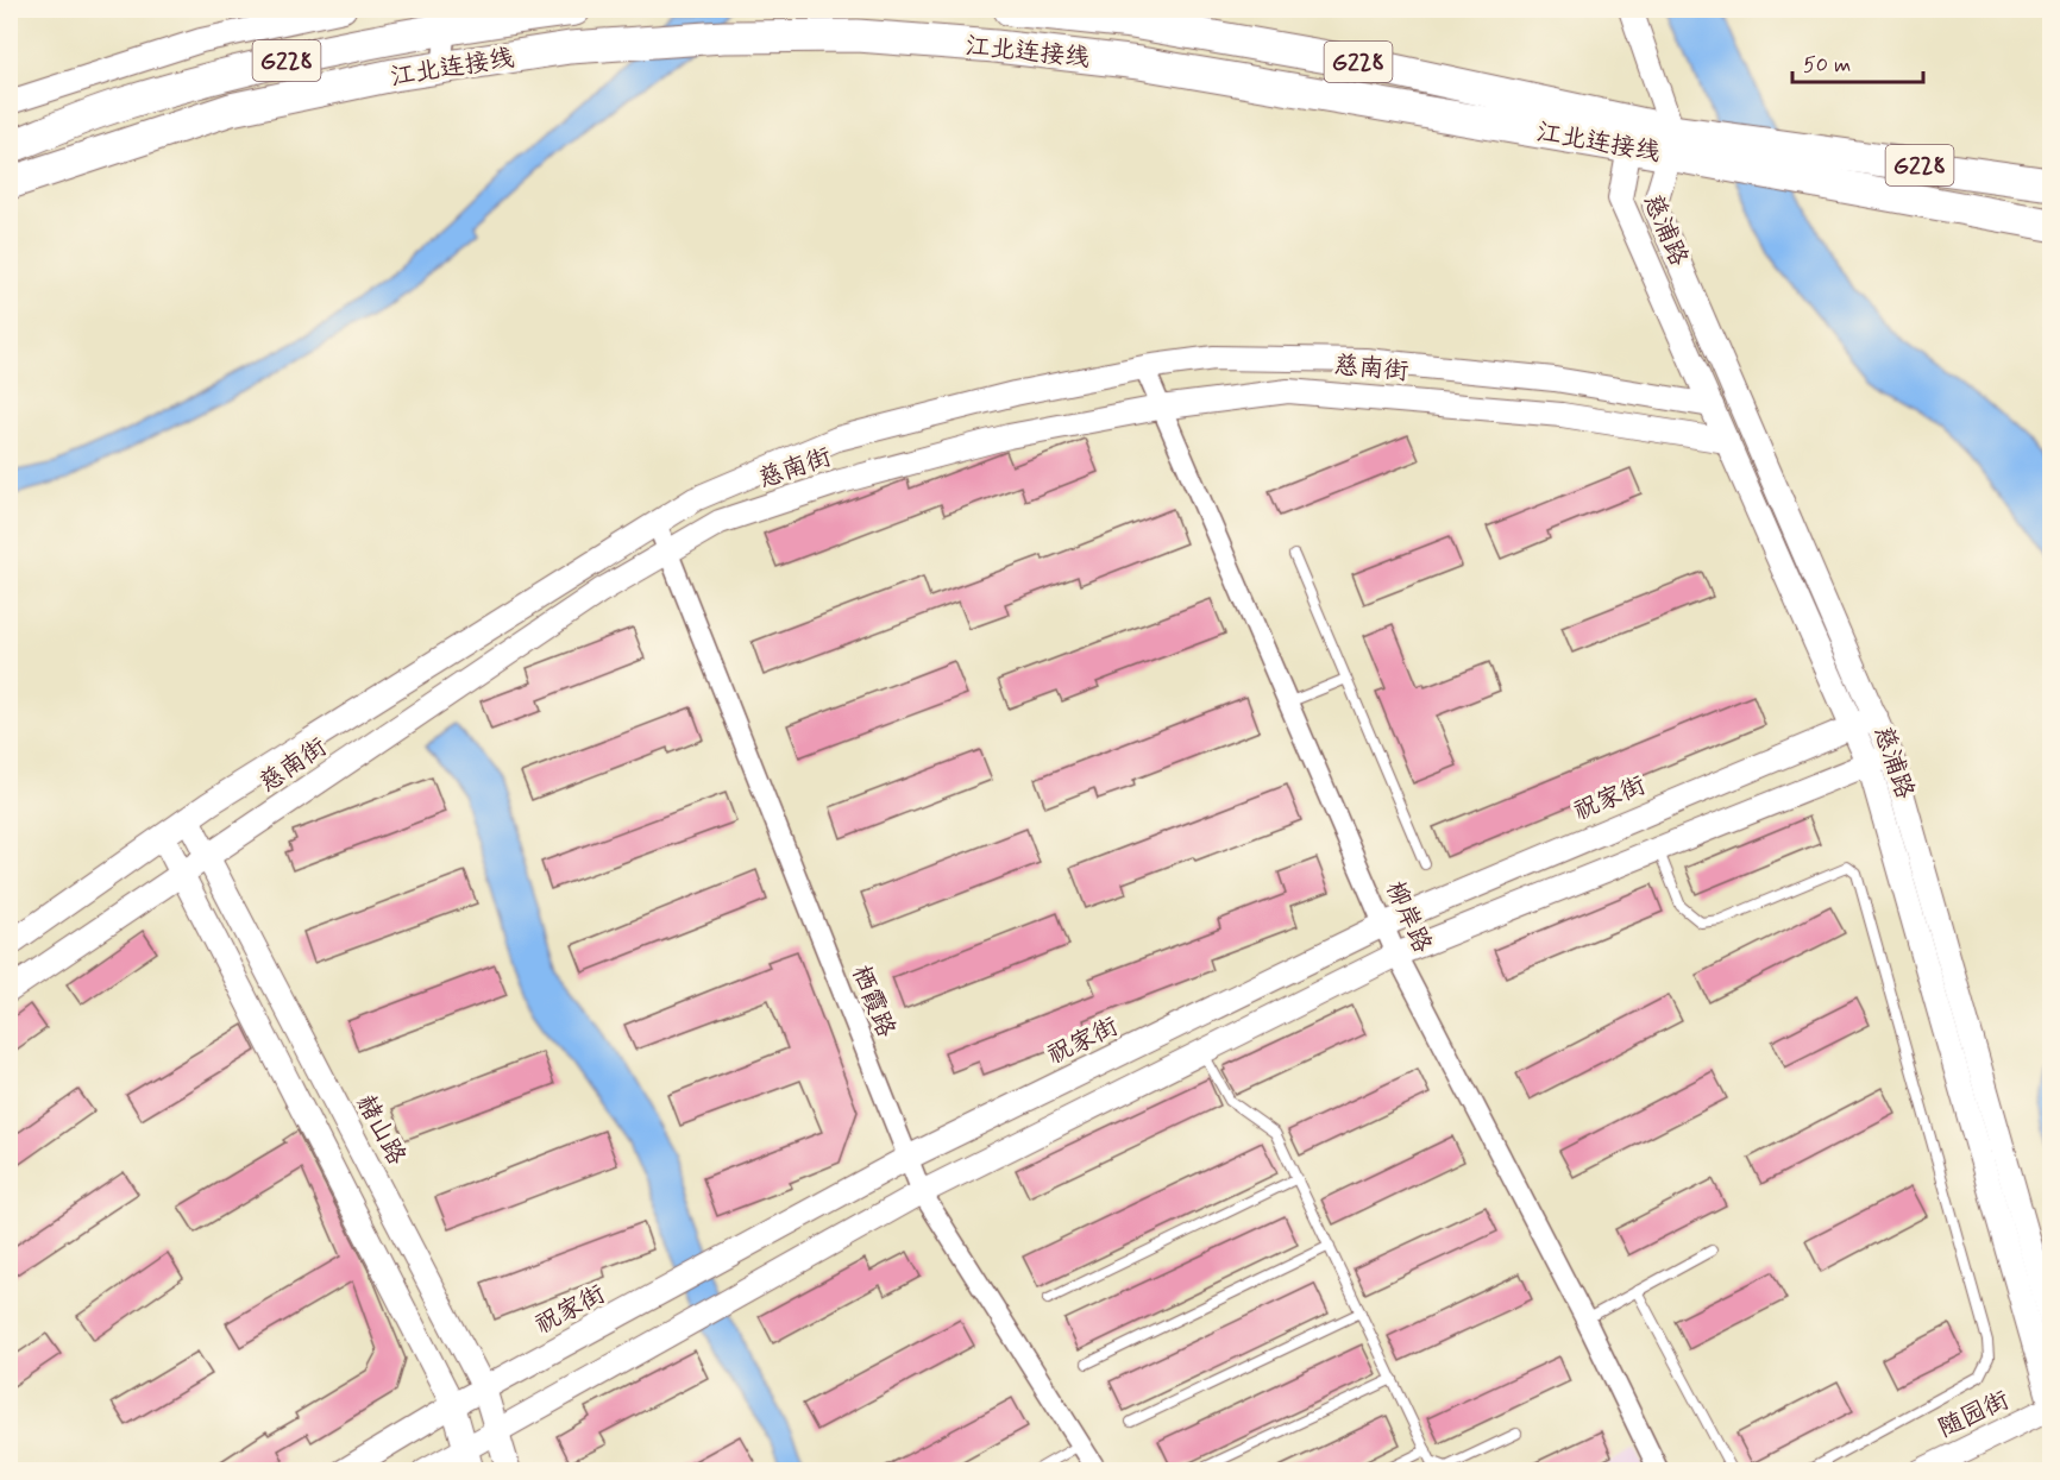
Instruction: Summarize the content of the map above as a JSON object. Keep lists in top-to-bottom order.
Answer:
{
  "streets": {
    "highway": ["江北连接线", "G228"],
    "street": [
      "慈浦路",
      "慈南街",
      "祝家街",
      "柳岸路",
      "栖霞路",
      "赭山路",
      "随园街"
    ]
  },
  "crossings": [
    ["江北连接线", "慈浦路"],
    ["慈浦路", "慈南街"],
    ["慈浦路", "祝家街"],
    ["慈南街", "柳岸路"],
    ["慈南街", "栖霞路"],
    ["慈南街", "赭山路"],
    ["祝家街", "柳岸路"],
    ["祝家街", "栖霞路"],
    ["祝家街", "赭山路"]
  ],
  "scale_bar": "50 m"
}
